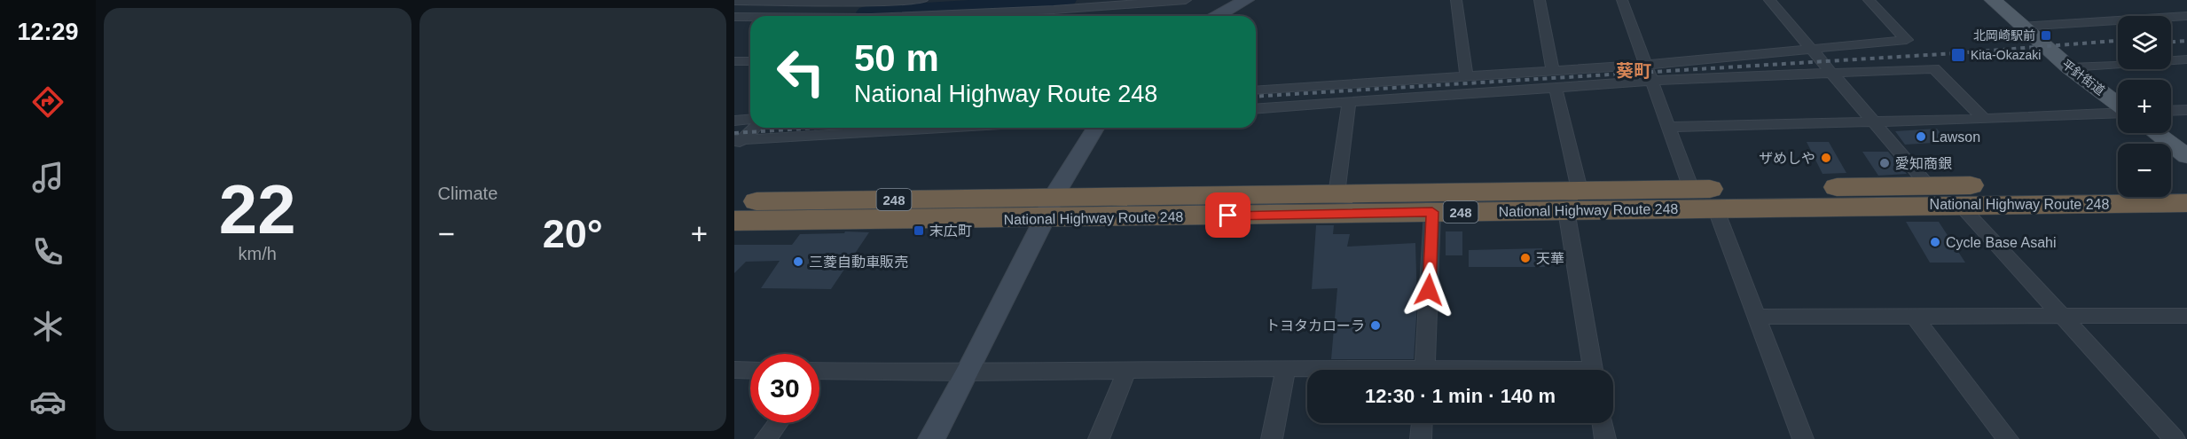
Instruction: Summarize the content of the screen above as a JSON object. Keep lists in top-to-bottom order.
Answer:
{
  "streets": {
    "highway": ["248", "National Highway Route 248"],
    "main road": ["平針街道"]
  },
  "districts": ["葵町"],
  "places": {
    "transit": ["北岡崎駅前", "Kita-Okazaki", "末広町"],
    "other": [
      "Lawson",
      "ザめしや",
      "愛知商銀",
      "Cycle Base Asahi",
      "天華",
      "三菱自動車販売",
      "トヨタカローラ"
    ]
  },
  "page": {
    "tabs": "12:29",
    "tile": [
      ["22", "km/h"],
      "Climate"
    ],
    "map_buttons": ["+", "−"],
    "turn": ["50 m", "National Highway Route 248"],
    "heat": ["−", "20°", "+"],
    "limit": "30",
    "trip": "12:30 · 1 min · 140 m"
  }
}
